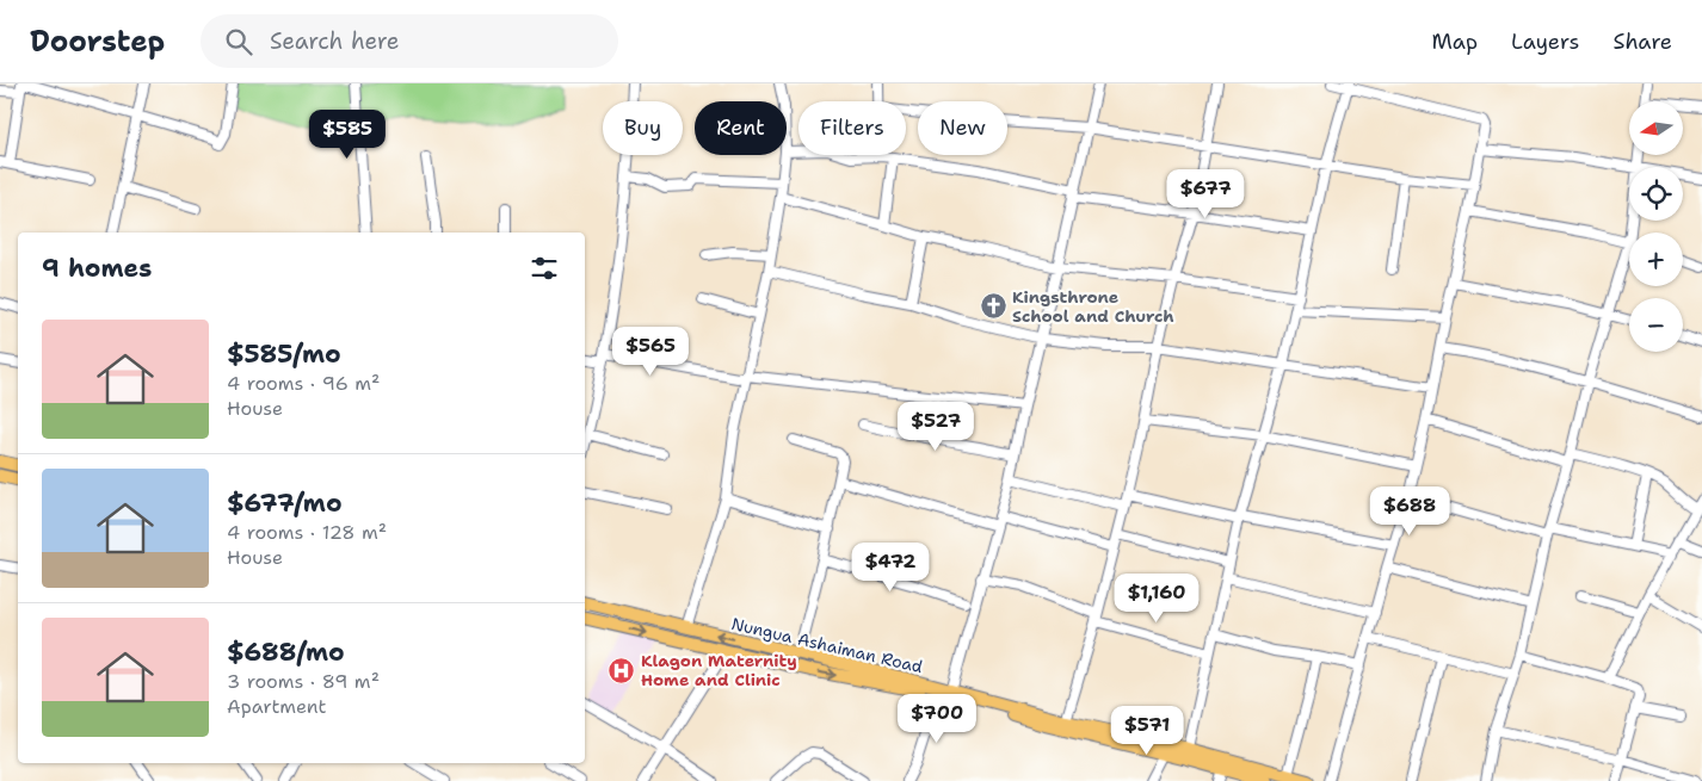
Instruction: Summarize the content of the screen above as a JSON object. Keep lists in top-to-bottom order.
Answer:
{
  "streets": {
    "main road": ["Nungua Ashaiman Road"]
  },
  "places": {
    "church": ["Kingsthrone School and Church"],
    "hospital": ["Klagon Maternity Home and Clinic"]
  },
  "north": "left",
  "page": {
    "header": "Doorstep",
    "search": "Search here",
    "nav": ["Map", "Layers", "Share"],
    "map_buttons": ["+", "−"],
    "chip": [
      "Buy",
      "Rent",
      "Filters",
      "New"
    ],
    "price": [
      "$585",
      "$677",
      "$565",
      "$527",
      "$688",
      "$472",
      "$1,160",
      "$700",
      "$571"
    ],
    "heading": "9 homes",
    "list": [
      {
        "name": "$585/mo",
        "note": "4 rooms · 96 m² · House"
      },
      {
        "name": "$677/mo",
        "note": "4 rooms · 128 m² · House"
      },
      {
        "name": "$688/mo",
        "note": "3 rooms · 89 m² · Apartment"
      }
    ]
  }
}
